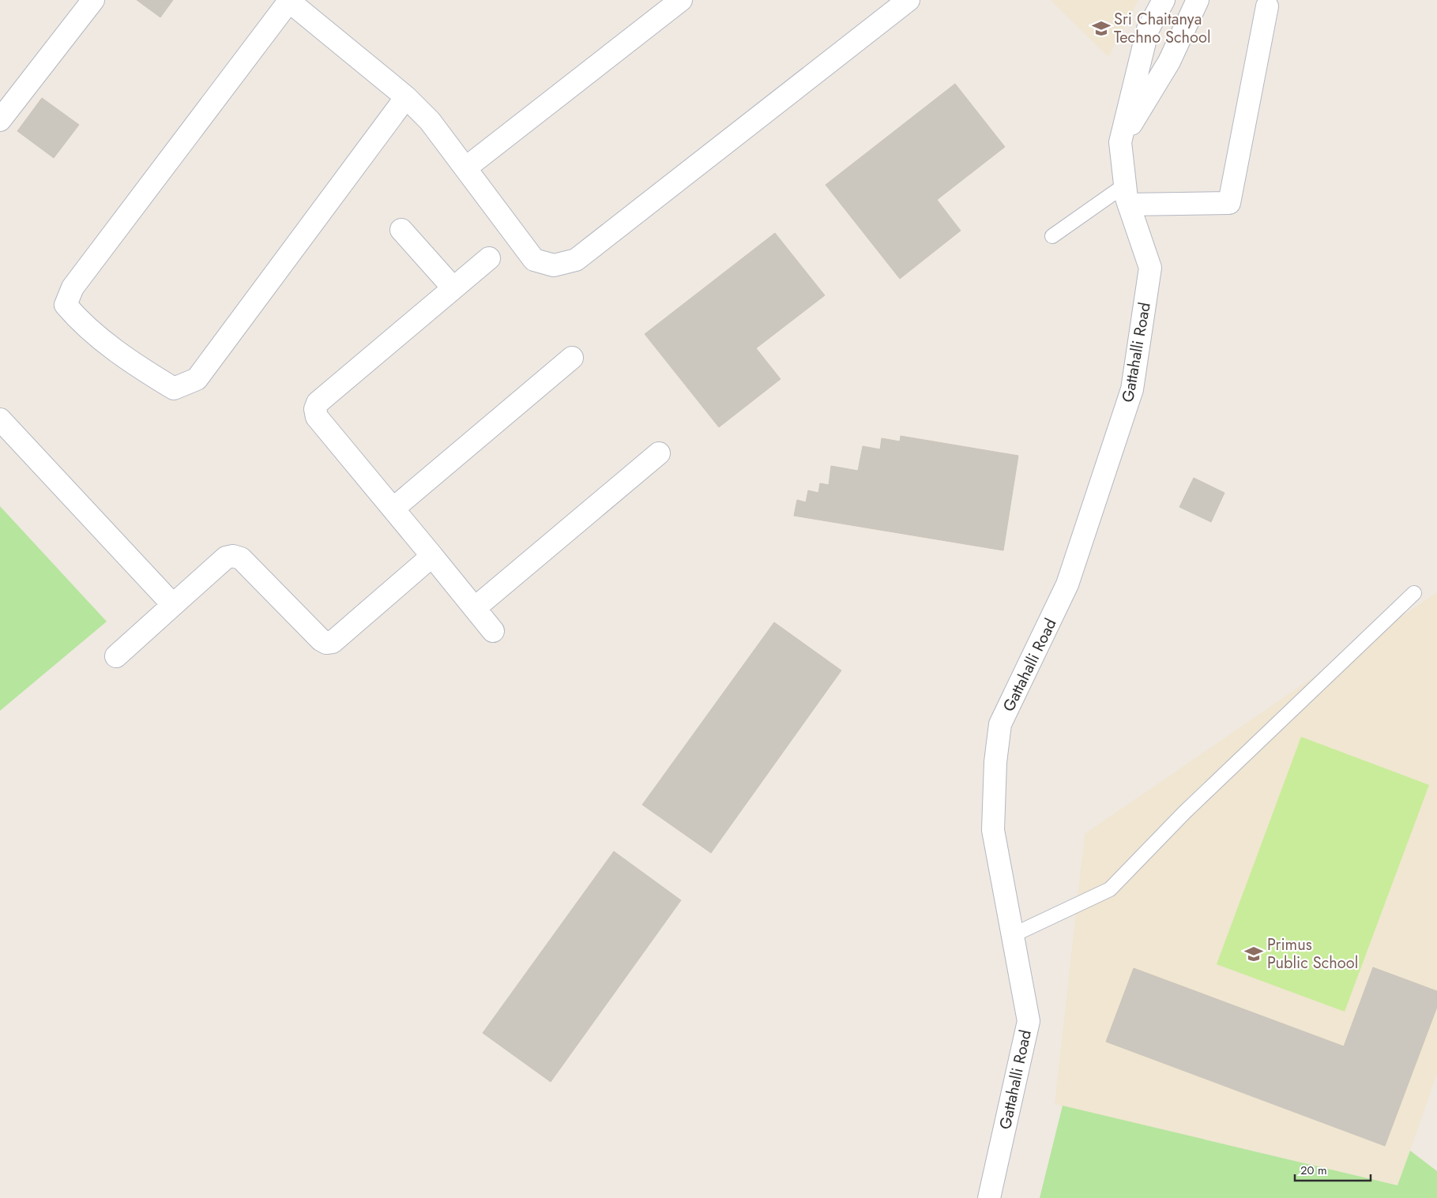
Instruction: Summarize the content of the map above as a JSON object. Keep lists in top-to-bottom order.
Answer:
{
  "streets": {
    "street": ["Gattahalli Road"]
  },
  "places": {
    "school or university": ["Sri Chaitanya Techno School", "Primus Public School"]
  },
  "scale_bar": "20 m"
}
